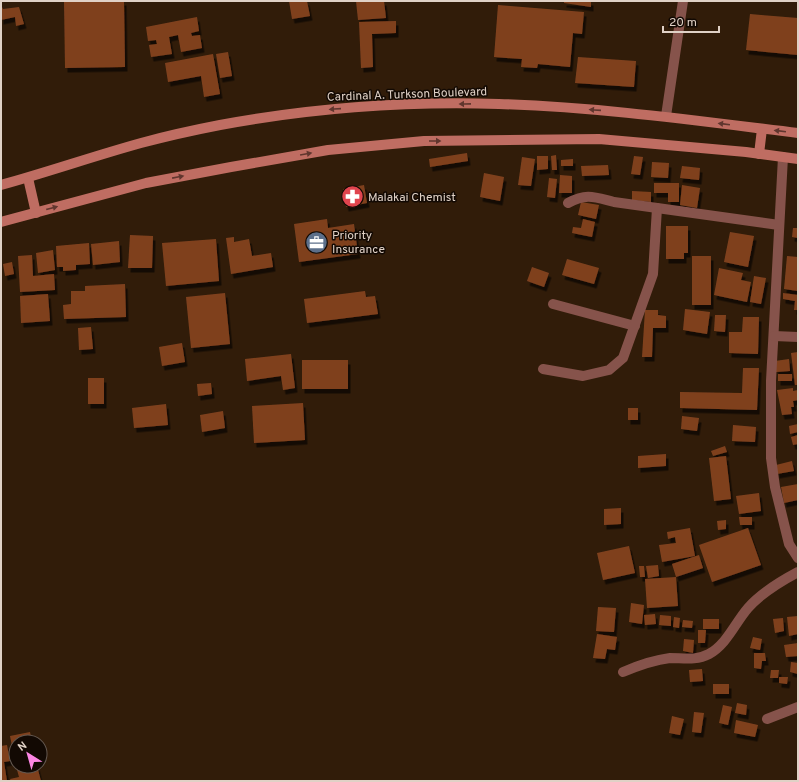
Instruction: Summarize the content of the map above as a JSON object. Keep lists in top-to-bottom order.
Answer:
{
  "streets": {
    "street": ["Cardinal A. Turkson Boulevard"]
  },
  "places": {
    "pharmacy": ["Malakai Chemist"],
    "office": ["Priority Insurance"]
  },
  "scale_bar": "20 m",
  "north": "top left"
}
